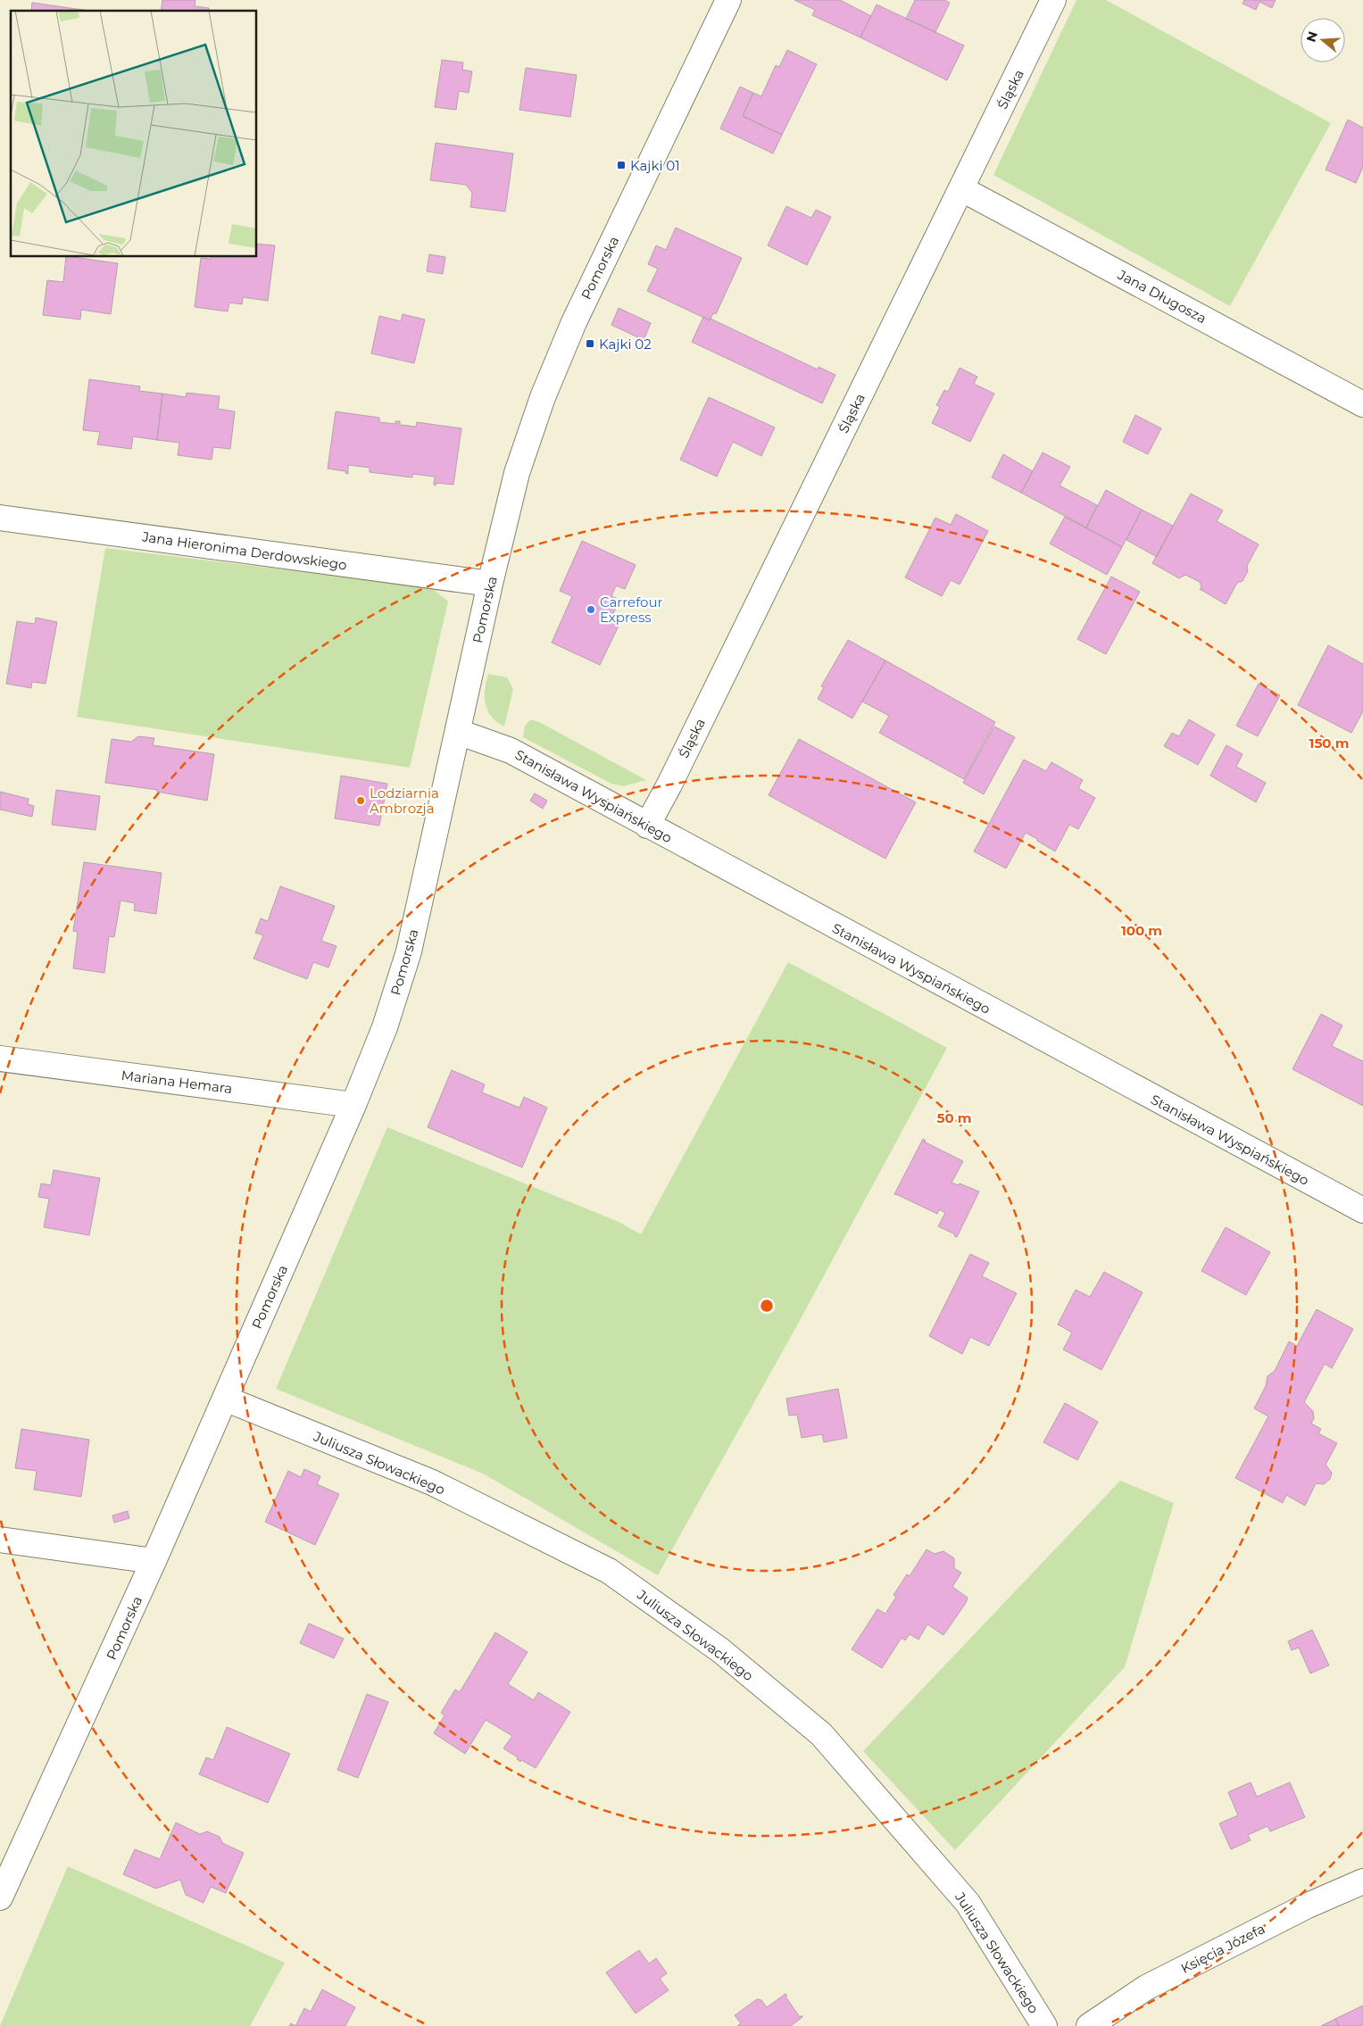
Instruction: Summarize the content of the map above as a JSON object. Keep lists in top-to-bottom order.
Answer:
{
  "streets": {
    "street": [
      "Śląska",
      "Pomorska",
      "Jana Długosza",
      "Jana Hieronima Derdowskiego",
      "Stanisława Wyspiańskiego",
      "Mariana Hemara",
      "Juliusza Słowackiego",
      "Księcia Józefa"
    ]
  },
  "crossings": [
    ["Śląska", "Jana Długosza"],
    ["Śląska", "Stanisława Wyspiańskiego"],
    ["Pomorska", "Jana Hieronima Derdowskiego"],
    ["Pomorska", "Stanisława Wyspiańskiego"],
    ["Pomorska", "Mariana Hemara"],
    ["Pomorska", "Juliusza Słowackiego"]
  ],
  "places": {
    "transit": ["Kajki 01", "Kajki 02"],
    "other": ["Carrefour Express", "Lodziarnia Ambrozja"]
  },
  "north": "left",
  "rings": ["150 m", "100 m", "50 m"]
}
